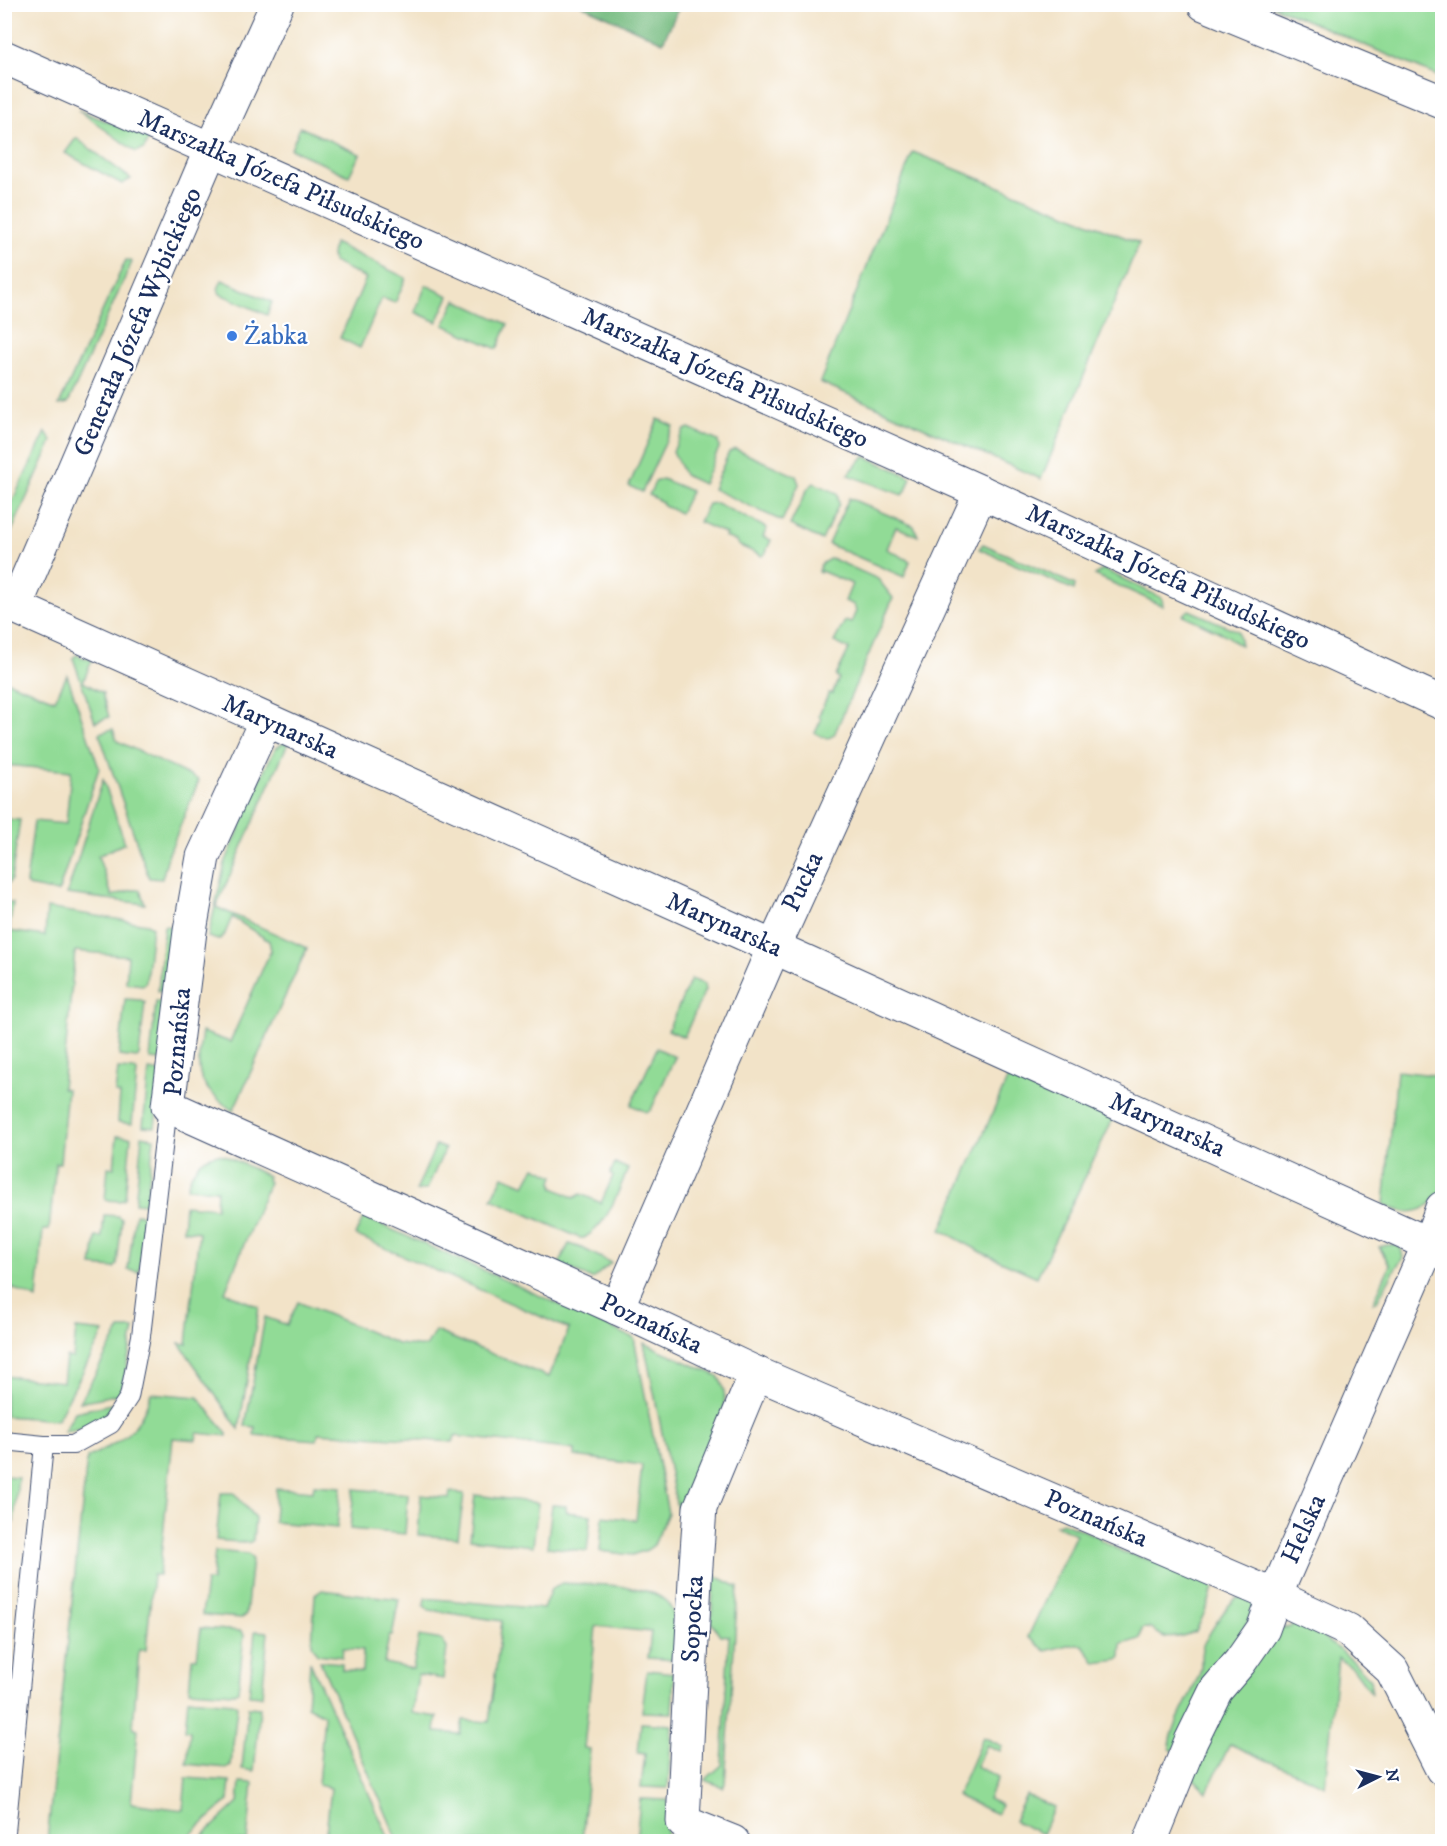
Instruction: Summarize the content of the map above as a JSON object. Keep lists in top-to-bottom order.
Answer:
{
  "streets": {
    "street": [
      "Marszałka Józefa Piłsudskiego",
      "Generała Józefa Wybickiego",
      "Marynarska",
      "Pucka",
      "Poznańska",
      "Helska",
      "Sopocka"
    ]
  },
  "crossings": [
    ["Marszałka Józefa Piłsudskiego", "Generała Józefa Wybickiego"],
    ["Marszałka Józefa Piłsudskiego", "Pucka"],
    ["Generała Józefa Wybickiego", "Marynarska"],
    ["Marynarska", "Pucka"],
    ["Marynarska", "Poznańska"],
    ["Marynarska", "Helska"],
    ["Pucka", "Poznańska"],
    ["Poznańska", "Helska"],
    ["Poznańska", "Sopocka"]
  ],
  "places": ["Żabka"],
  "north": "right"
}
